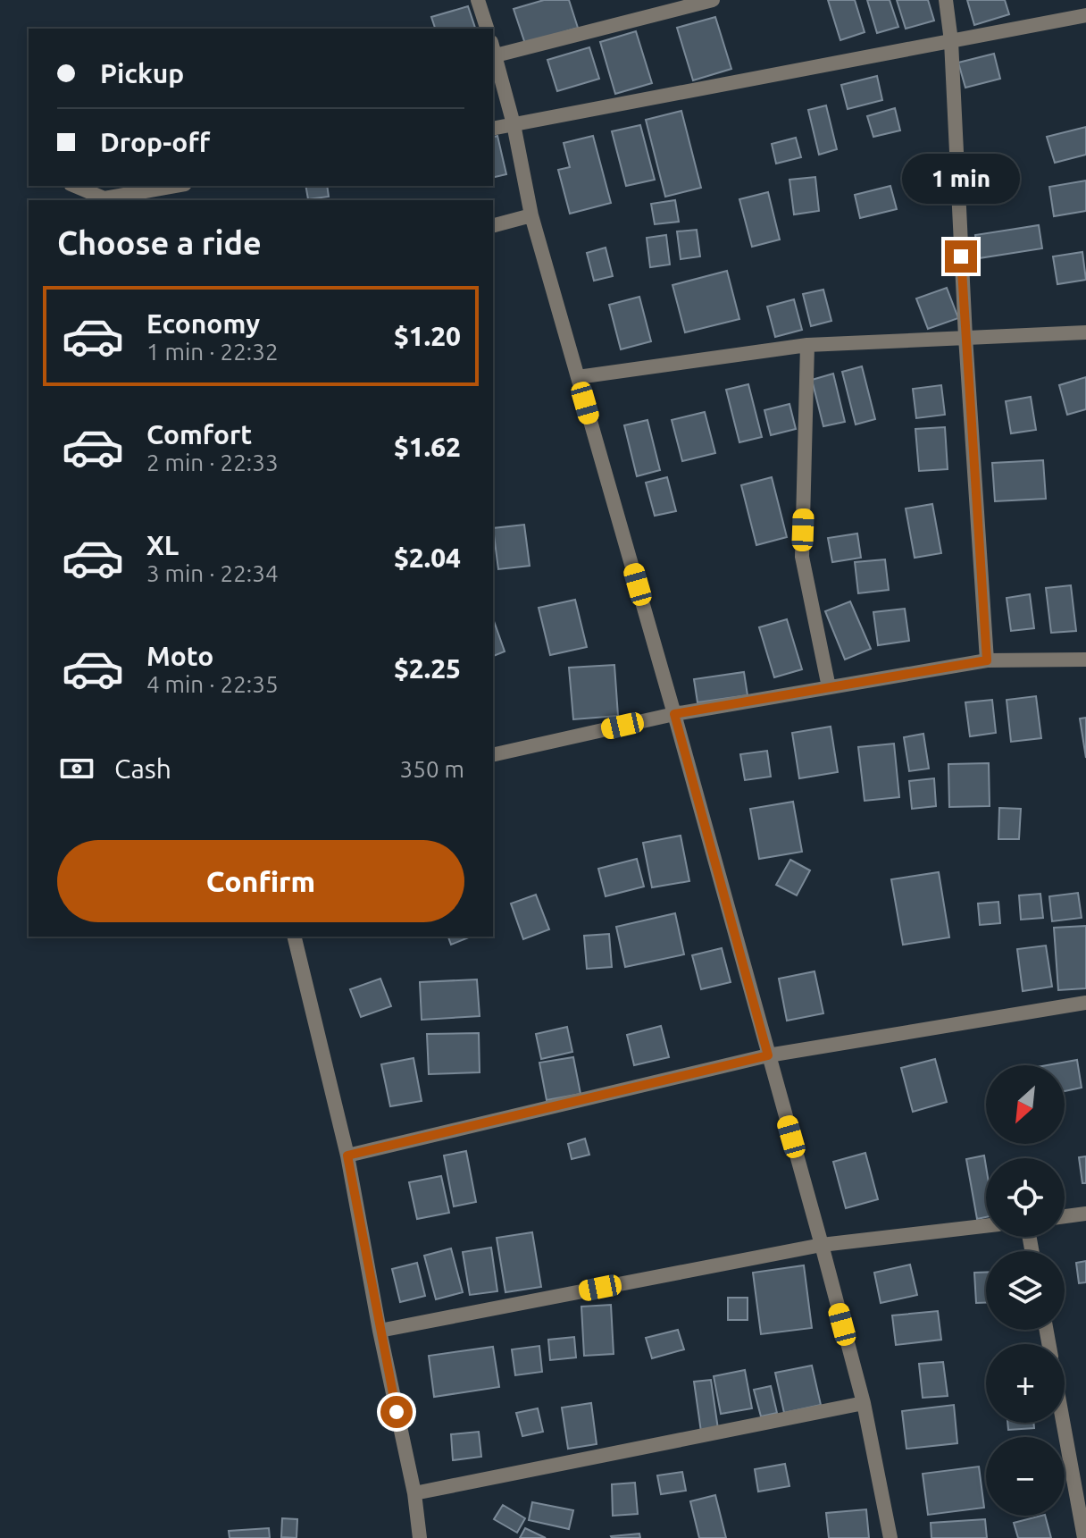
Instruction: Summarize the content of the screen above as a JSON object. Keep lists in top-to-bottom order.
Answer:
{
  "north": "bottom left",
  "page": {
    "banner": ["Pickup", "Drop-off"],
    "bubble": "1 min",
    "heading": "Choose a ride",
    "list": [
      {
        "name": "Economy",
        "note": "1 min · 22:32",
        "value": "$1.20"
      },
      {
        "name": "Comfort",
        "note": "2 min · 22:33",
        "value": "$1.62"
      },
      {
        "name": "XL",
        "note": "3 min · 22:34",
        "value": "$2.04"
      },
      {
        "name": "Moto",
        "note": "4 min · 22:35",
        "value": "$2.25"
      }
    ],
    "pay": ["Cash", "350 m"],
    "buttons": "Confirm",
    "map_buttons": ["+", "−"]
  }
}
